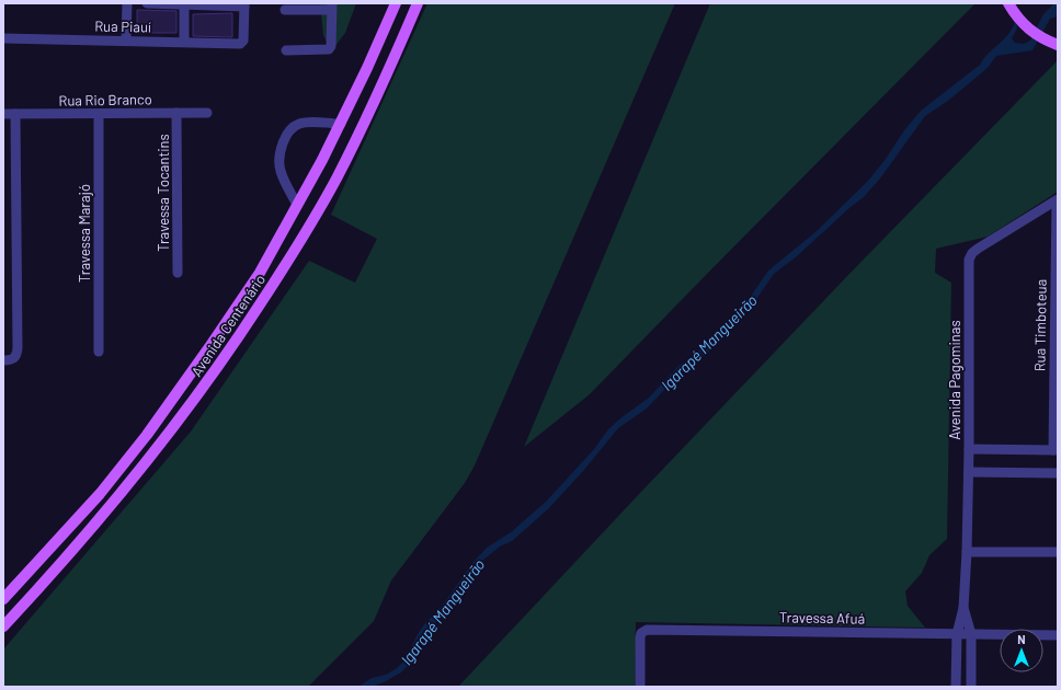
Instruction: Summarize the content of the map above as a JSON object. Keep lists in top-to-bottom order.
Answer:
{
  "streets": {
    "main road": ["Avenida Centenário"],
    "street": [
      "Rua Piauí",
      "Rua Rio Branco",
      "Travessa Tocantins",
      "Travessa Marajó",
      "Rua Timboteua",
      "Avenida Pagominas",
      "Travessa Afuá"
    ]
  },
  "crossings": [
    ["Rua Rio Branco", "Travessa Tocantins"],
    ["Rua Rio Branco", "Travessa Marajó"],
    ["Rua Timboteua", "Avenida Pagominas"],
    ["Avenida Pagominas", "Travessa Afuá"]
  ],
  "water": ["Igarapé Mangueirão"],
  "north": "top"
}
